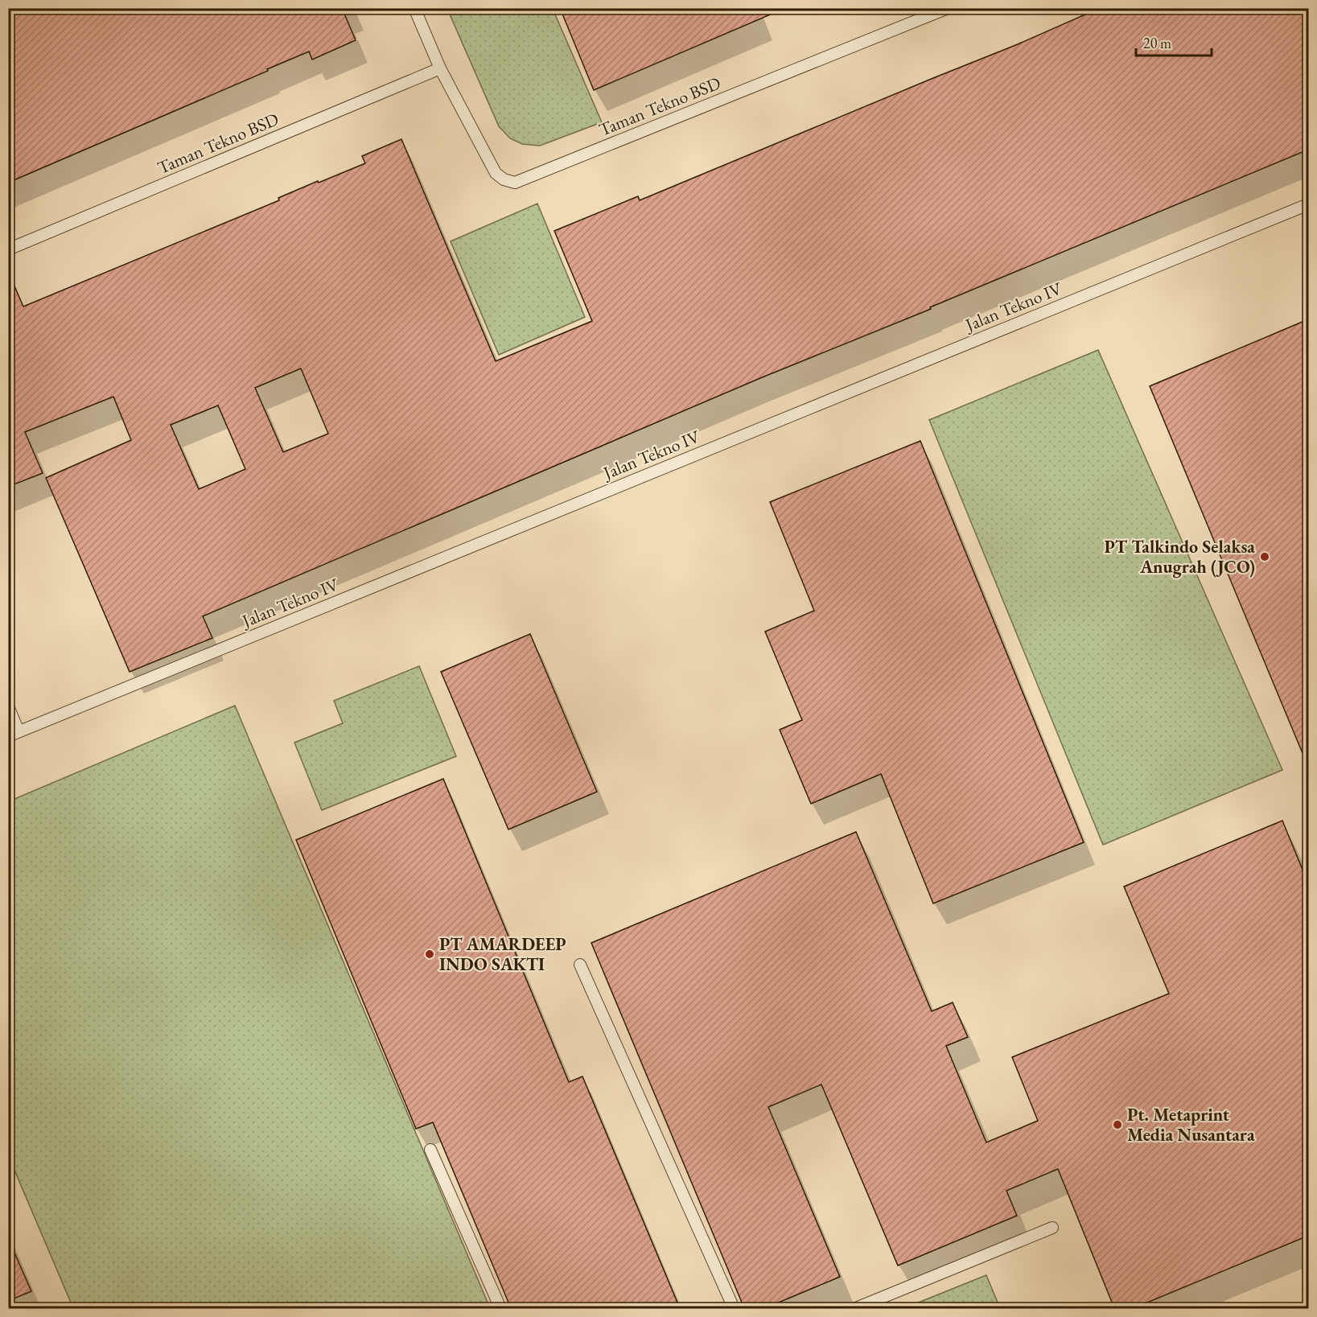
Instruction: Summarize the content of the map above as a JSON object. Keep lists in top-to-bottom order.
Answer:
{
  "streets": {
    "lane": ["Taman Tekno BSD", "Jalan Tekno IV"]
  },
  "places": ["PT Talkindo Selaksa Anugrah (JCO)", "PT AMARDEEP INDO SAKTI", "Pt. Metaprint Media Nusantara"],
  "scale_bar": "20 m"
}
